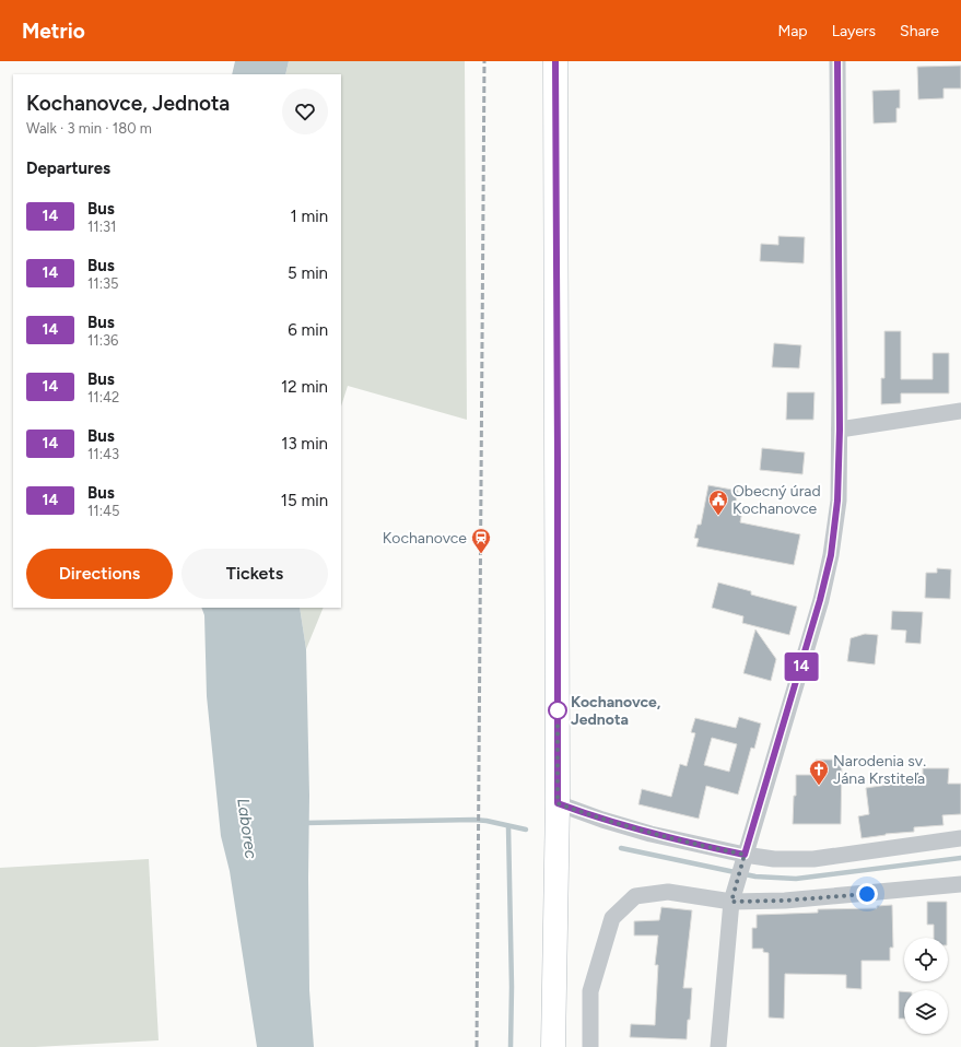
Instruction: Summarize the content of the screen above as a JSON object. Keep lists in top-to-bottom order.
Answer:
{
  "water": ["Laborec"],
  "places": {
    "public building": ["Obecný úrad Kochanovce"],
    "station": ["Kochanovce"],
    "other": ["Kochanovce, Jednota"],
    "church": ["Narodenia sv. Jána Krstiteľa"]
  },
  "lines": ["bus line 14"],
  "page": {
    "header": "Metrio",
    "nav": ["Map", "Layers", "Share"],
    "on_map": "14",
    "heading": [
      ["Kochanovce, Jednota", "Walk · 3 min · 180 m"],
      "Departures"
    ],
    "list": [
      {
        "mark": "14",
        "name": "Bus",
        "note": "11:31",
        "value": "1 min"
      },
      {
        "mark": "14",
        "name": "Bus",
        "note": "11:35",
        "value": "5 min"
      },
      {
        "mark": "14",
        "name": "Bus",
        "note": "11:36",
        "value": "6 min"
      },
      {
        "mark": "14",
        "name": "Bus",
        "note": "11:42",
        "value": "12 min"
      },
      {
        "mark": "14",
        "name": "Bus",
        "note": "11:43",
        "value": "13 min"
      },
      {
        "mark": "14",
        "name": "Bus",
        "note": "11:45",
        "value": "15 min"
      }
    ],
    "buttons": ["Directions", "Tickets"]
  }
}
